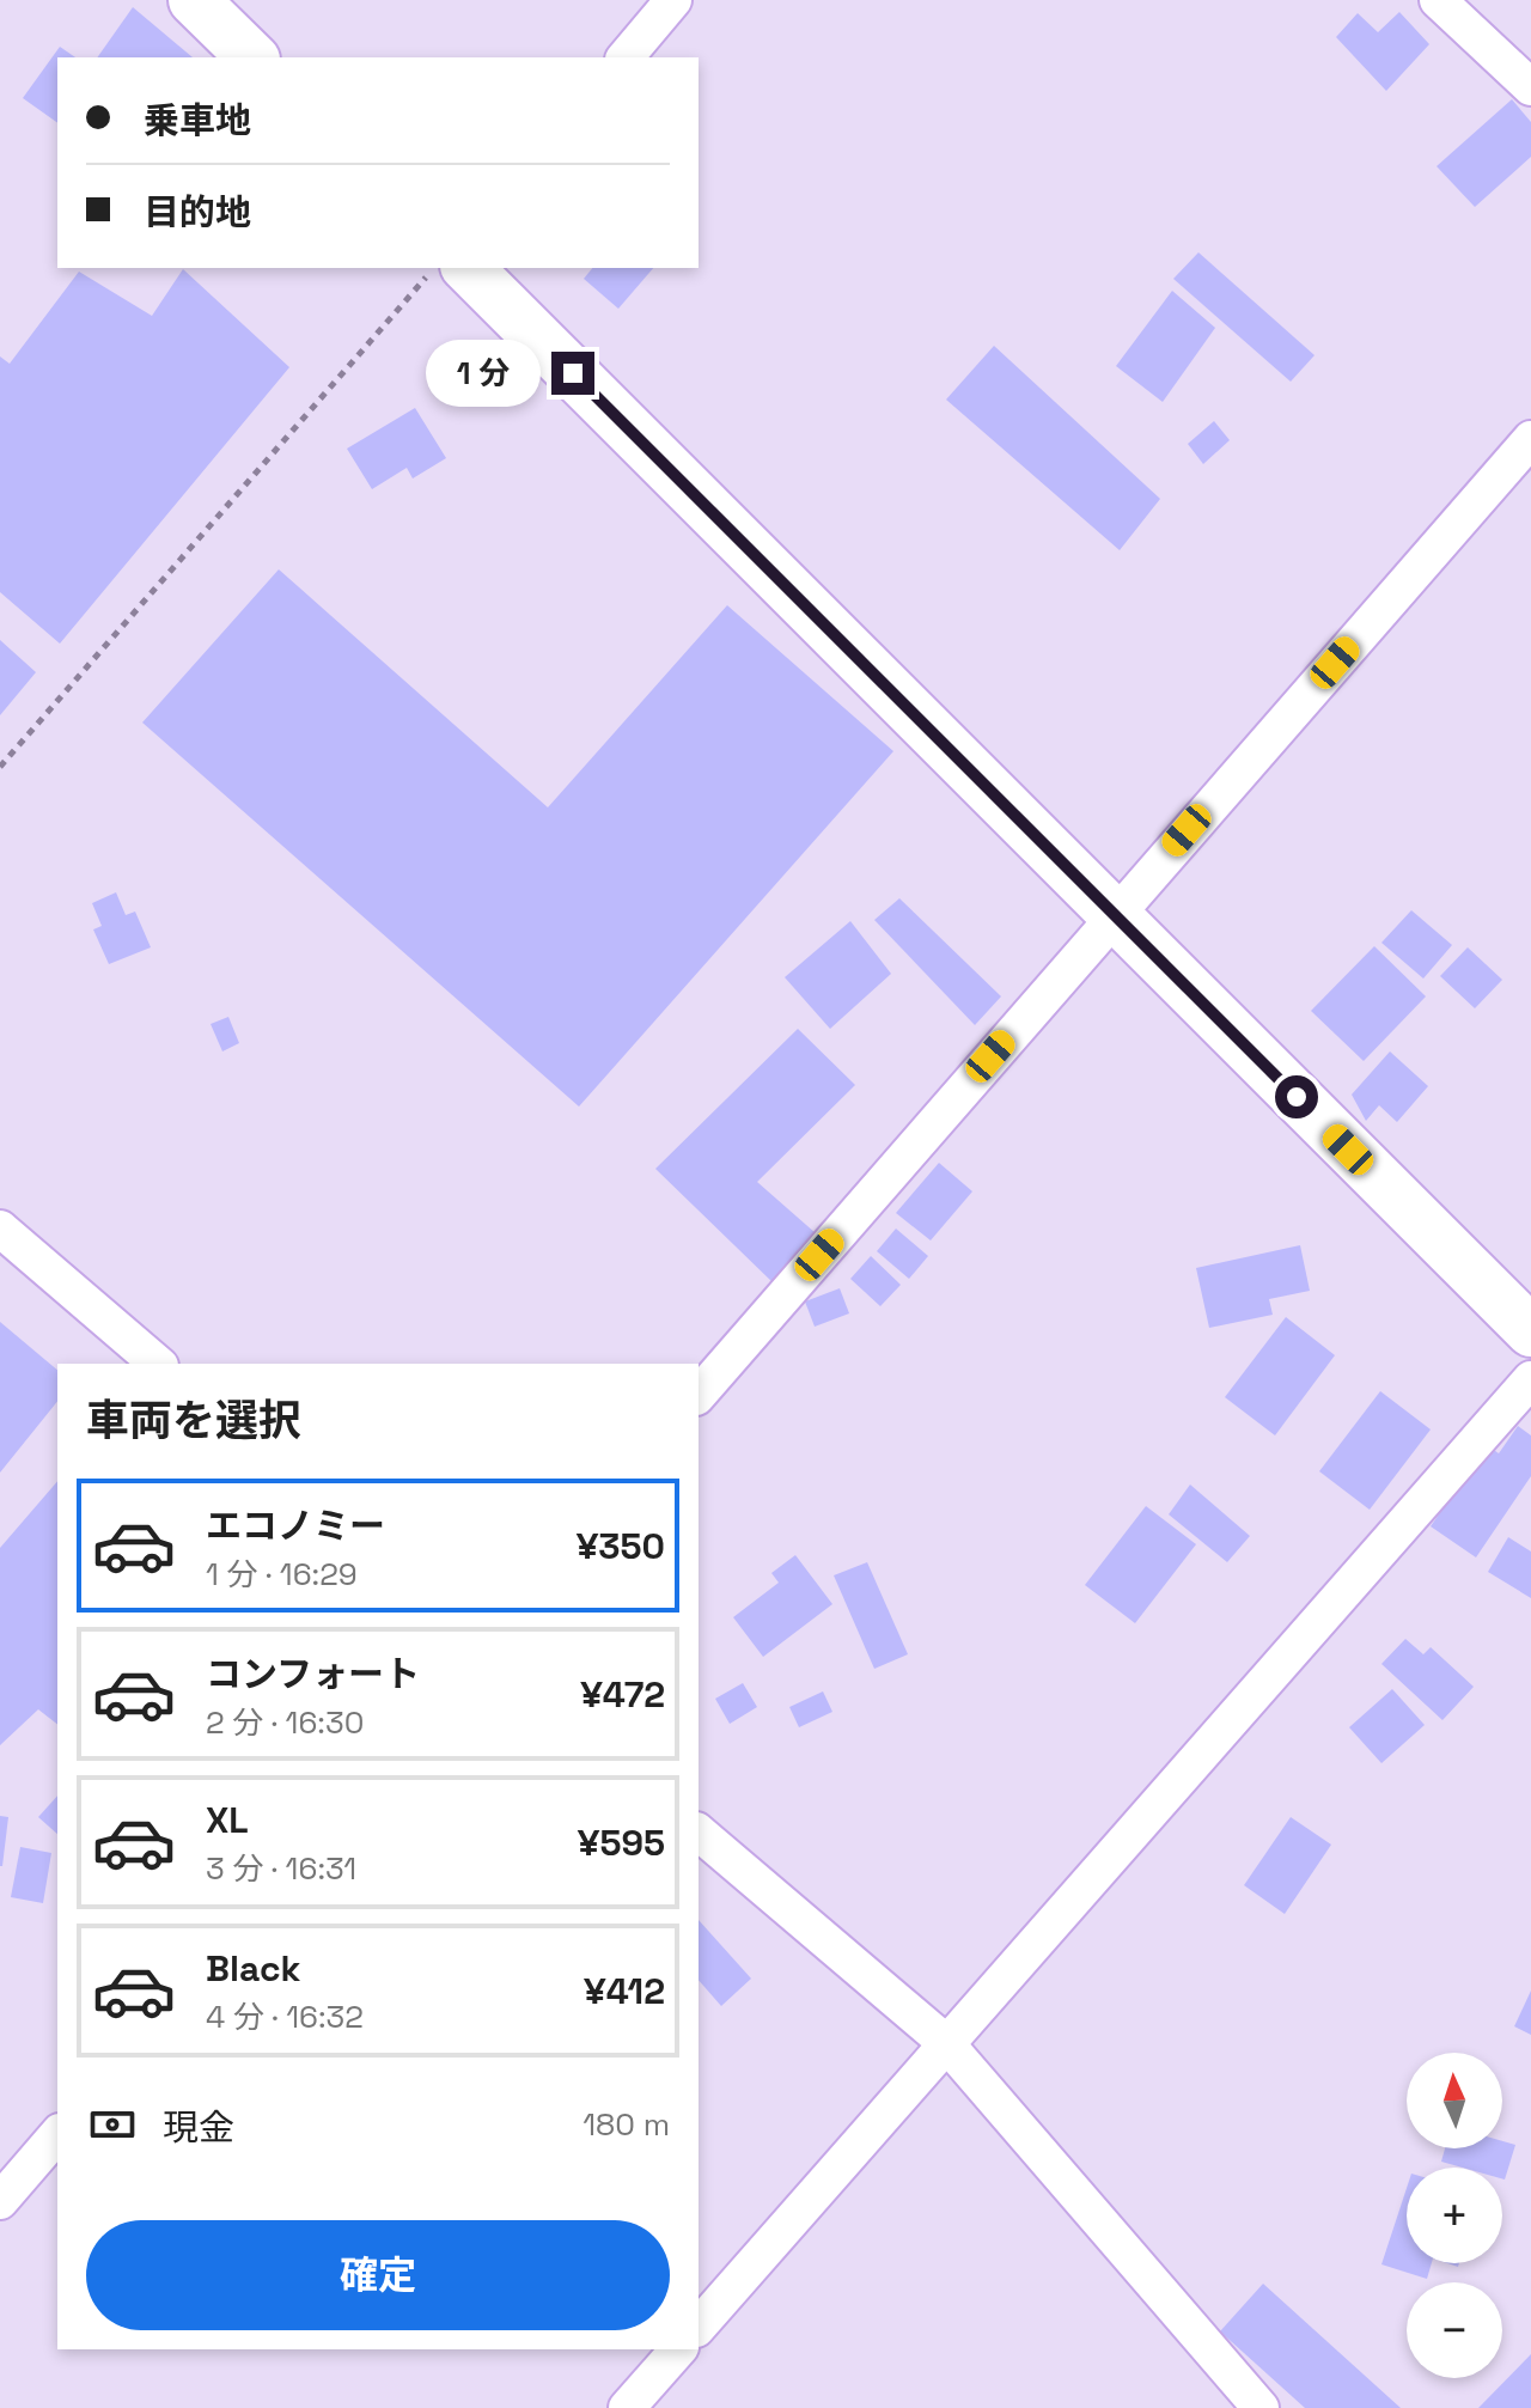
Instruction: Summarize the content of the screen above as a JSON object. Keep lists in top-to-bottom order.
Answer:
{
  "north": "top",
  "page": {
    "banner": ["乗車地", "目的地"],
    "bubble": "1 分",
    "heading": "車両を選択",
    "list": [
      {
        "name": "エコノミー",
        "note": "1 分 · 16:29",
        "value": "¥350"
      },
      {
        "name": "コンフォート",
        "note": "2 分 · 16:30",
        "value": "¥472"
      },
      {
        "name": "XL",
        "note": "3 分 · 16:31",
        "value": "¥595"
      },
      {
        "name": "Black",
        "note": "4 分 · 16:32",
        "value": "¥412"
      }
    ],
    "map_buttons": ["+", "−"],
    "pay": ["現金", "180 m"],
    "buttons": "確定"
  }
}
